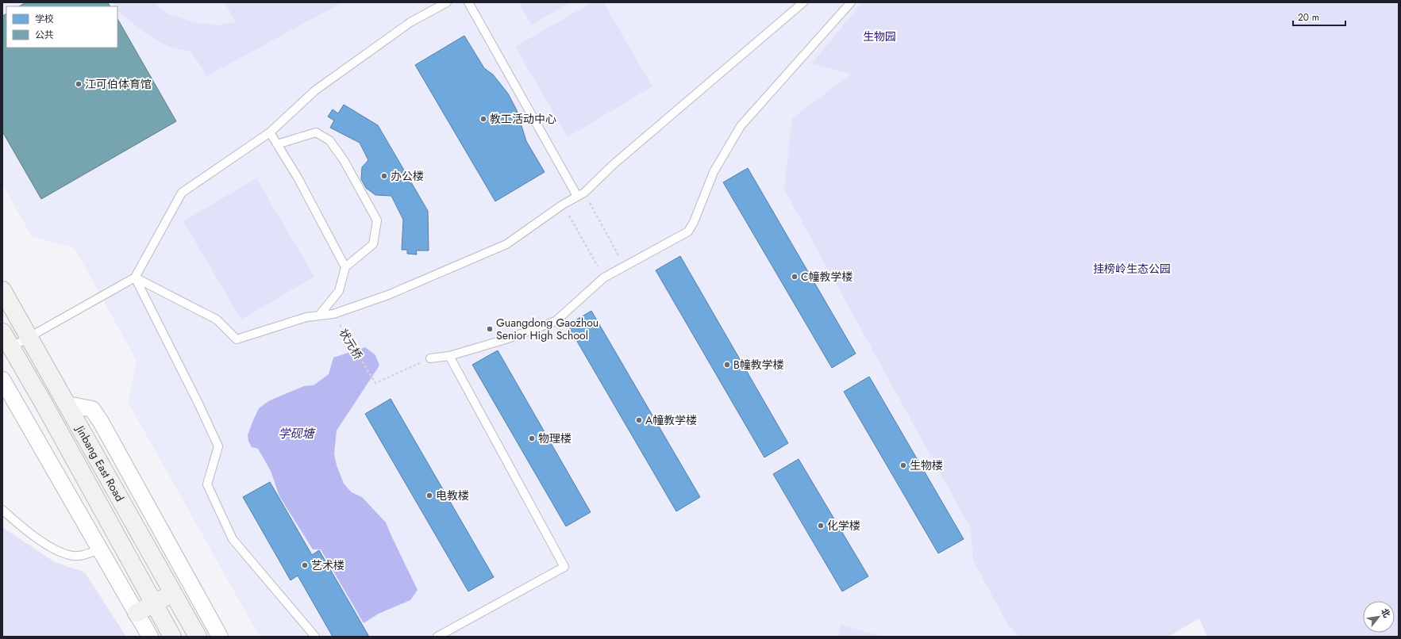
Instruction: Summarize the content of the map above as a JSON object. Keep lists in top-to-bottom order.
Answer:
{
  "streets": {
    "street": ["Jinbang East Road"],
    "path": ["状元桥"]
  },
  "water": ["学砚塘"],
  "parks": ["生物园", "挂榜岭生态公园"],
  "places": [
    "江可伯体育馆",
    "教工活动中心",
    "办公楼",
    "C幢教学楼",
    "Guangdong Gaozhou Senior High School",
    "B幢教学楼",
    "A幢教学楼",
    "物理楼",
    "生物楼",
    "电教楼",
    "化学楼",
    "艺术楼"
  ],
  "legend": ["学校", "公共"],
  "scale_bar": "20 m",
  "north": "top right"
}
